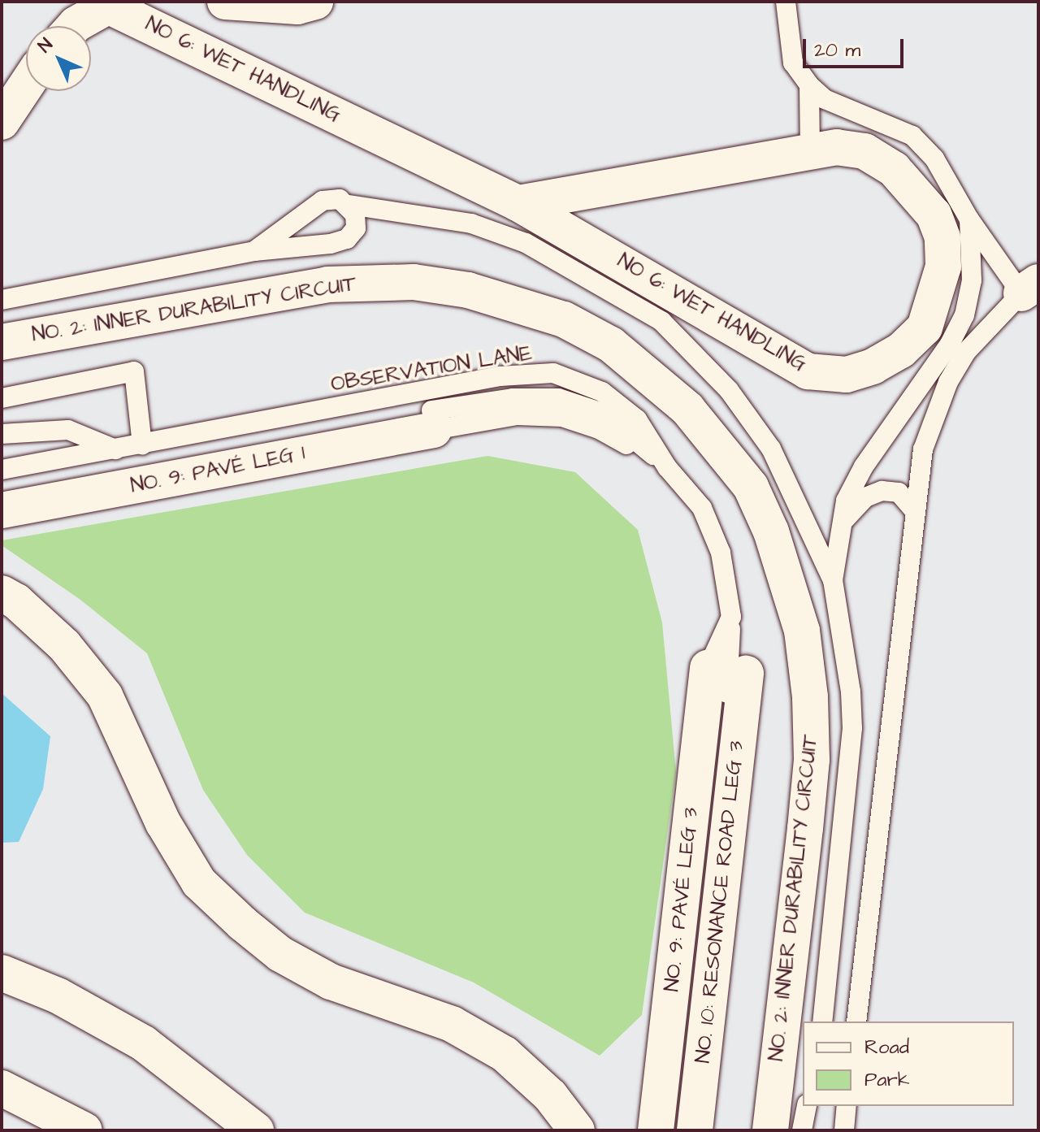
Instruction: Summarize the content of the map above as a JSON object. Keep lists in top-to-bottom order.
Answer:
{
  "streets": {
    "street": [
      "NO 6: WET HANDLING",
      "NO. 2: INNER DURABILITY CIRCUIT",
      "NO. 9: PAVÉ LEG 1",
      "NO. 9: PAVÉ LEG 3",
      "NO. 10: RESONANCE ROAD LEG 3"
    ],
    "lane": ["OBSERVATION LANE"]
  },
  "legend": ["Road", "Park"],
  "scale_bar": "20 m",
  "north": "top left"
}
